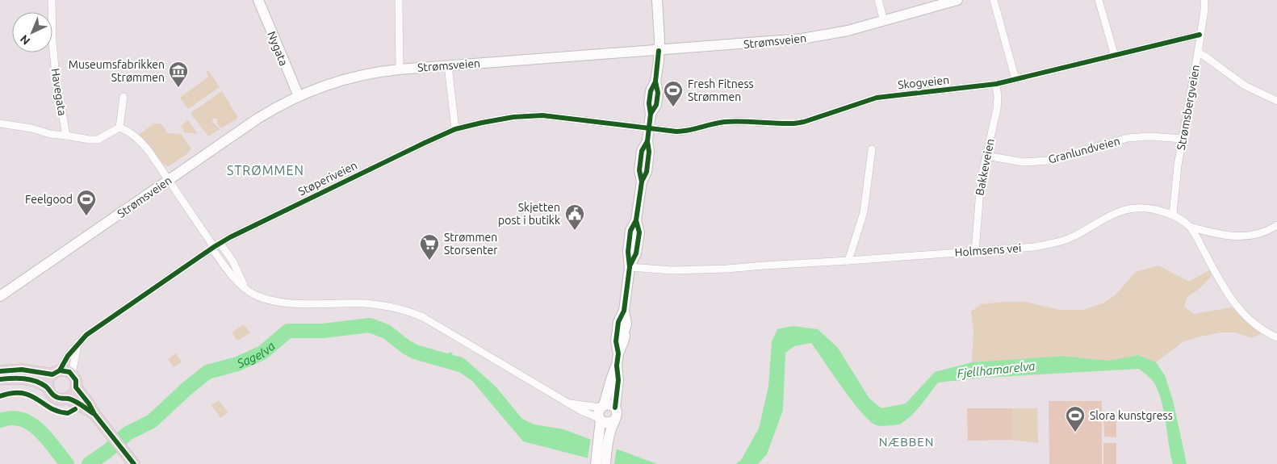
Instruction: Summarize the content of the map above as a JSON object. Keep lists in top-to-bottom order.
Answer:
{
  "streets": {
    "main road": ["Strømsveien", "Nygata"],
    "street": [
      "Skogveien",
      "Havegata",
      "Strømsbergveien",
      "Granlundveien",
      "Bakkeveien",
      "Støperiveien",
      "Holmsens vei"
    ]
  },
  "crossings": [
    ["Strømsveien", "Nygata"],
    ["Skogveien", "Strømsbergveien"],
    ["Skogveien", "Bakkeveien"],
    ["Skogveien", "Støperiveien"],
    ["Strømsbergveien", "Granlundveien"],
    ["Strømsbergveien", "Holmsens vei"],
    ["Granlundveien", "Bakkeveien"],
    ["Bakkeveien", "Holmsens vei"]
  ],
  "districts": ["STRØMMEN", "NÆBBEN"],
  "water": ["Sagelva", "Fjellhamarelva"],
  "places": {
    "museum": ["Museumsfabrikken Strømmen"],
    "sports": ["Fresh Fitness Strømmen", "Feelgood", "Slora kunstgress"],
    "public building": ["Skjetten post i butikk"],
    "supermarket": ["Strømmen Storsenter"]
  },
  "north": "bottom left"
}
